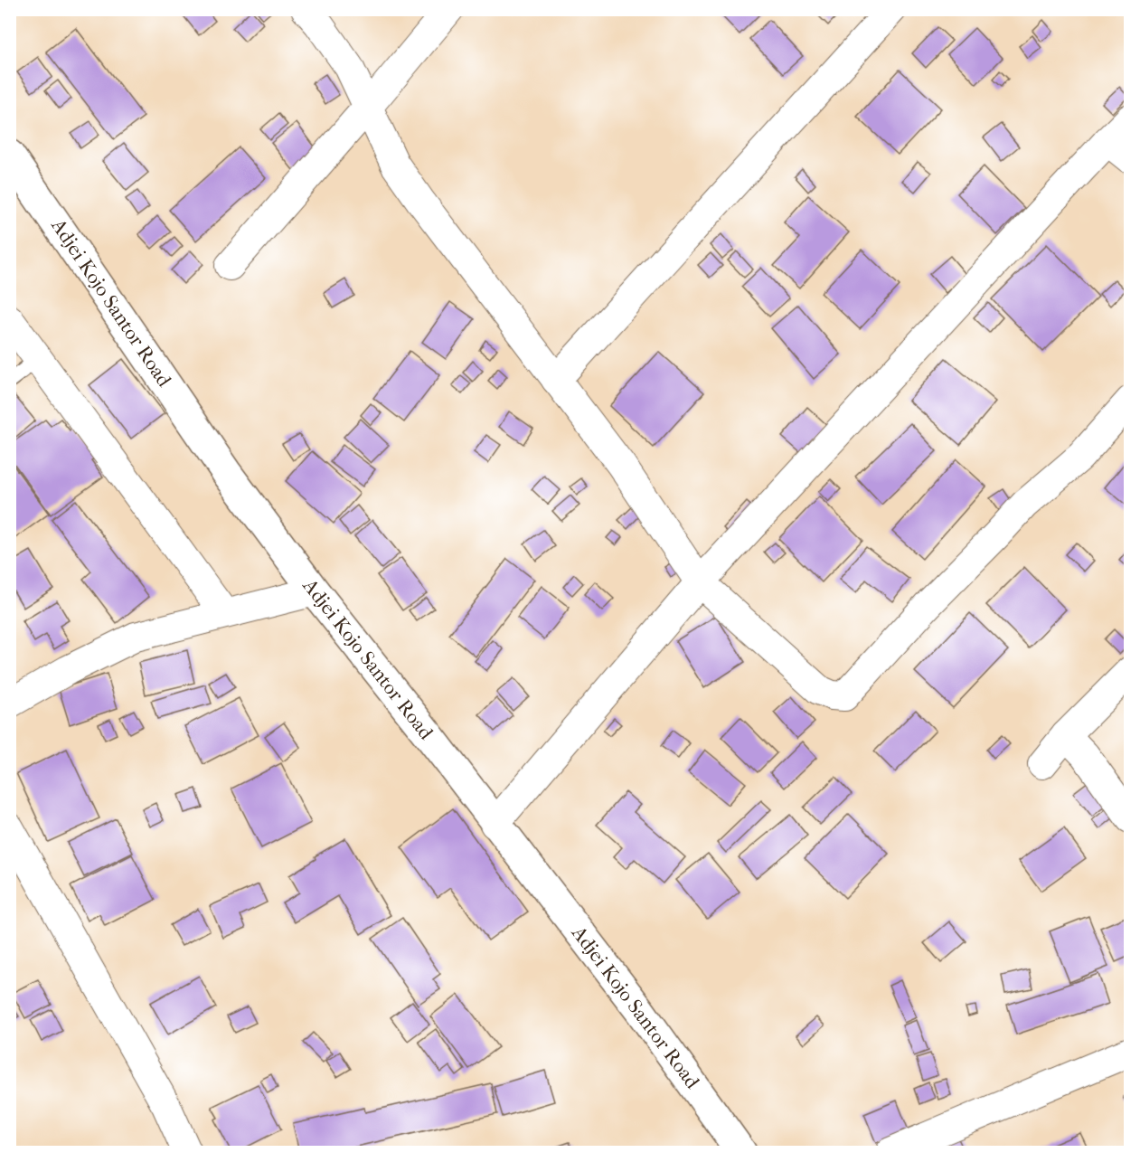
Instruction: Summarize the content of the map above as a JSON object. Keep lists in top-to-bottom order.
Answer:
{
  "streets": {
    "street": ["Adjei Kojo Santor Road"]
  }
}
